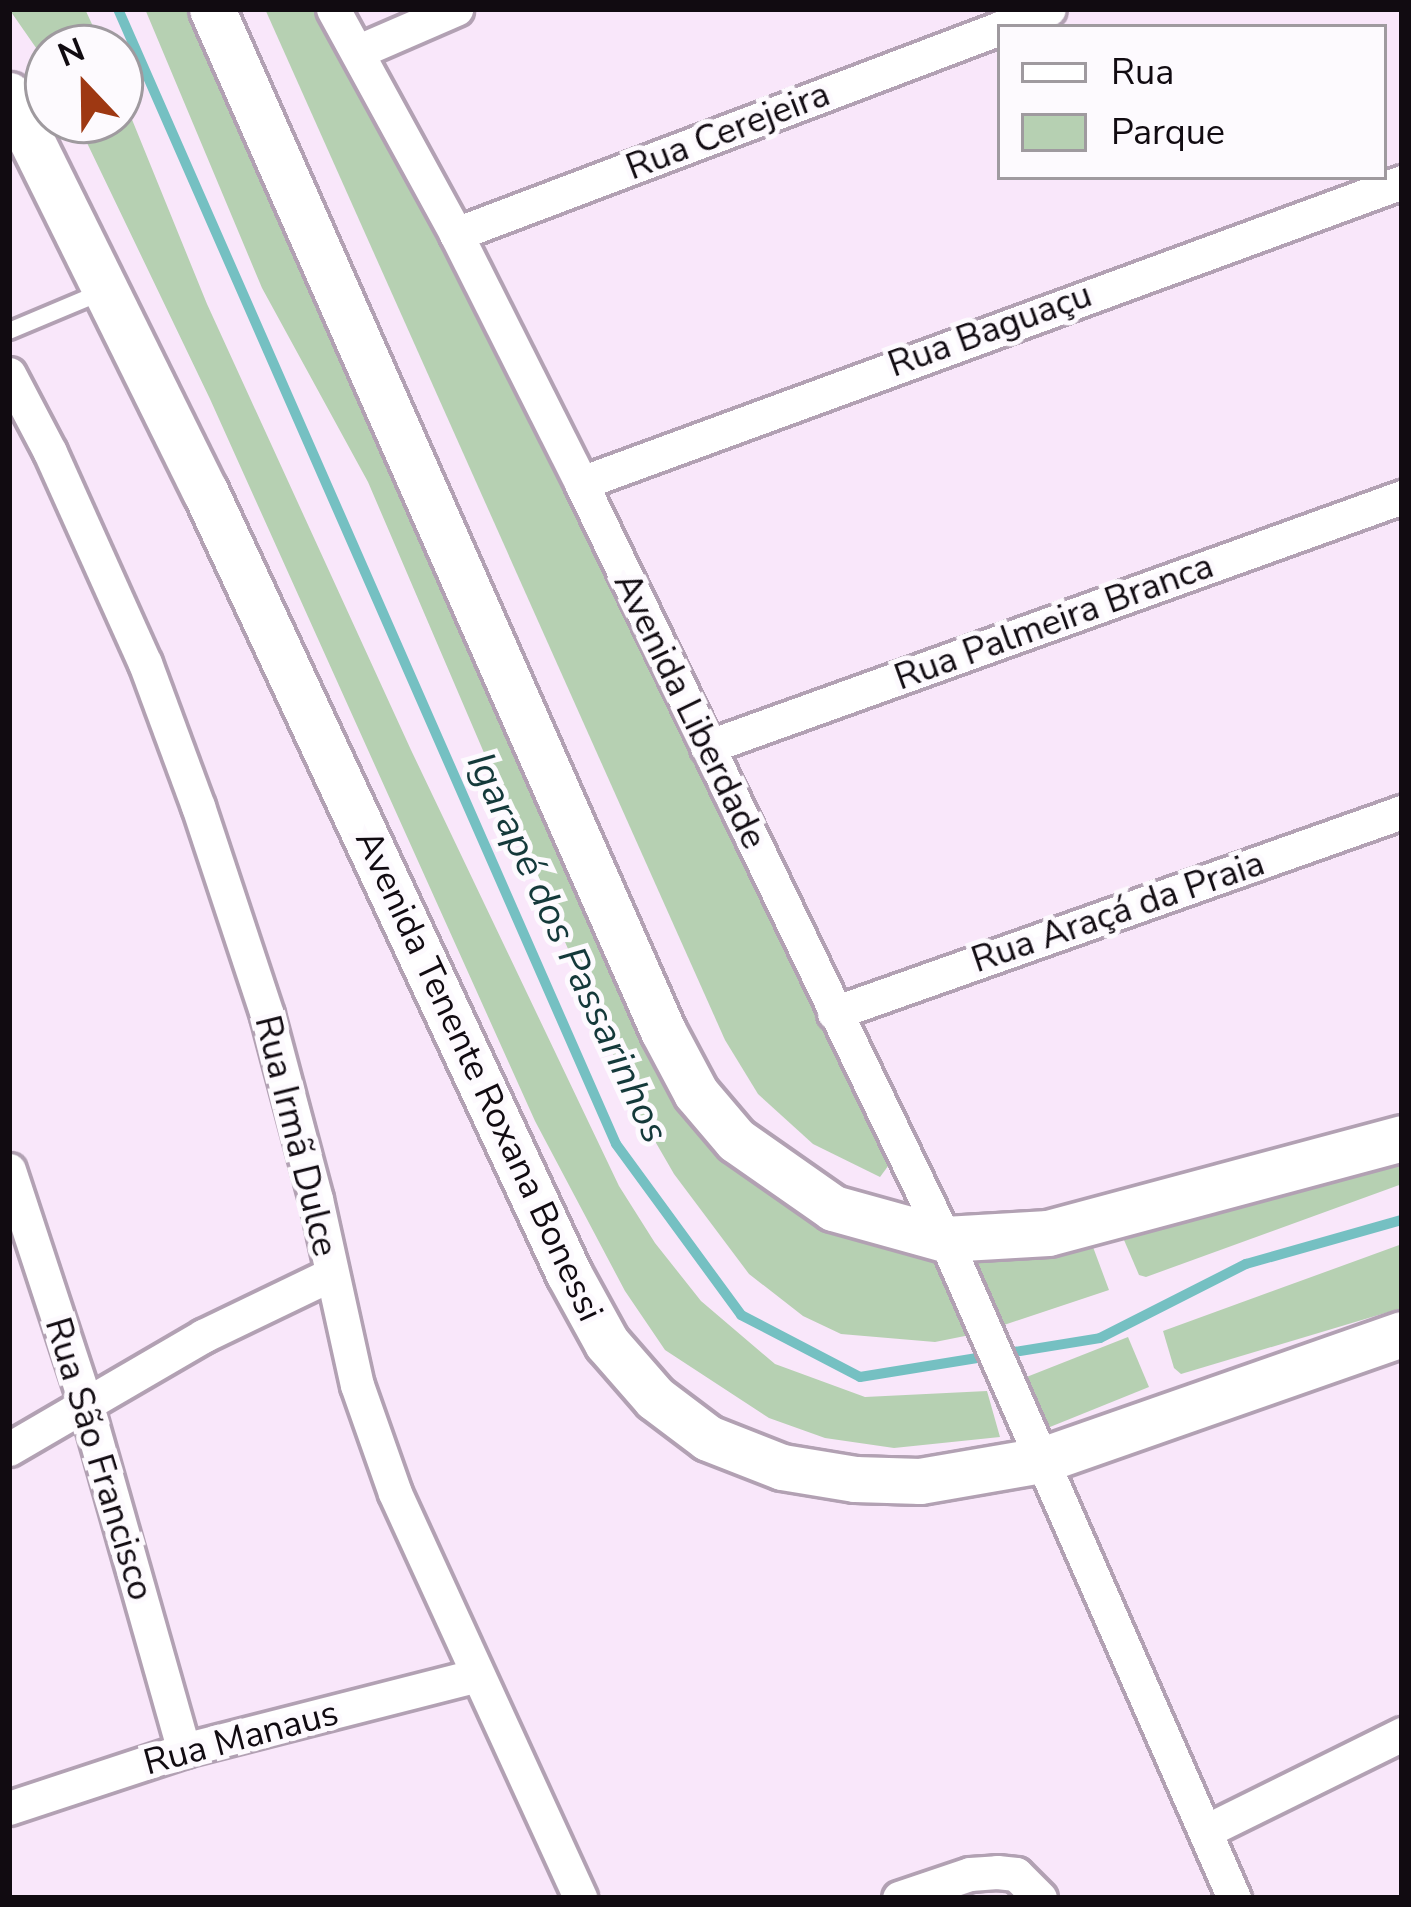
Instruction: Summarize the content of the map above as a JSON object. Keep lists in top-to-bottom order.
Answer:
{
  "streets": {
    "street": [
      "Rua Cerejeira",
      "Rua Baguaçu",
      "Rua Palmeira Branca",
      "Avenida Liberdade",
      "Rua Araçá da Praia",
      "Avenida Tenente Roxana Bonessi",
      "Rua Irmã Dulce",
      "Rua São Francisco",
      "Rua Manaus"
    ]
  },
  "crossings": [
    ["Rua Cerejeira", "Avenida Liberdade"],
    ["Rua Baguaçu", "Avenida Liberdade"],
    ["Rua Palmeira Branca", "Avenida Liberdade"],
    ["Avenida Liberdade", "Rua Araçá da Praia"],
    ["Avenida Liberdade", "Avenida Tenente Roxana Bonessi"],
    ["Rua Irmã Dulce", "Rua Manaus"],
    ["Rua São Francisco", "Rua Manaus"]
  ],
  "water": ["Igarapé dos Passarinhos"],
  "legend": ["Rua", "Parque"],
  "north": "top"
}
